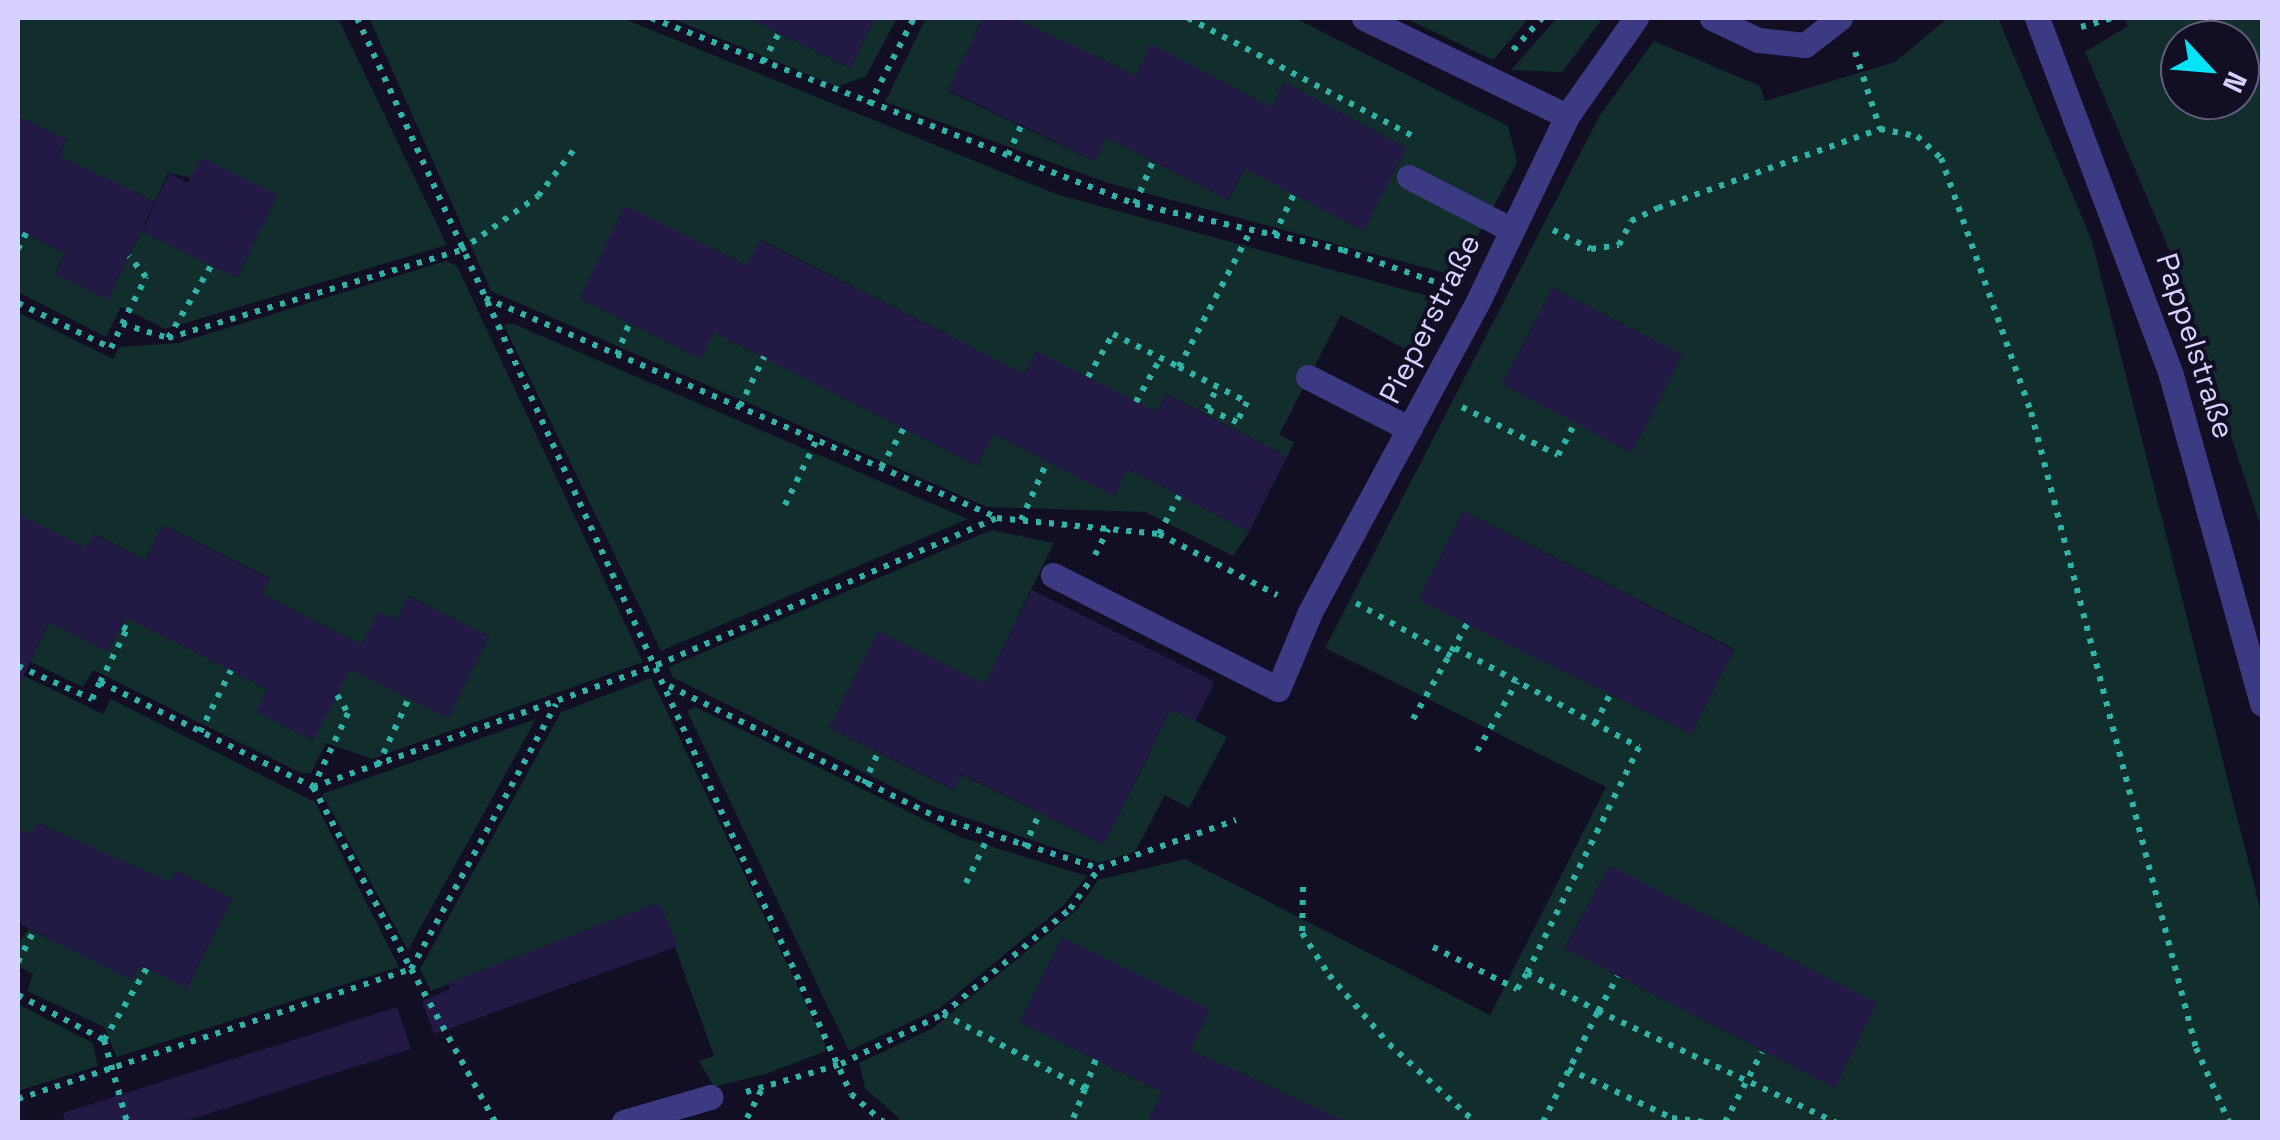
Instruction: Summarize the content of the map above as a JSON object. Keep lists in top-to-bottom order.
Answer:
{
  "streets": {
    "street": ["Pieperstraße", "Pappelstraße"]
  },
  "north": "bottom right"
}
